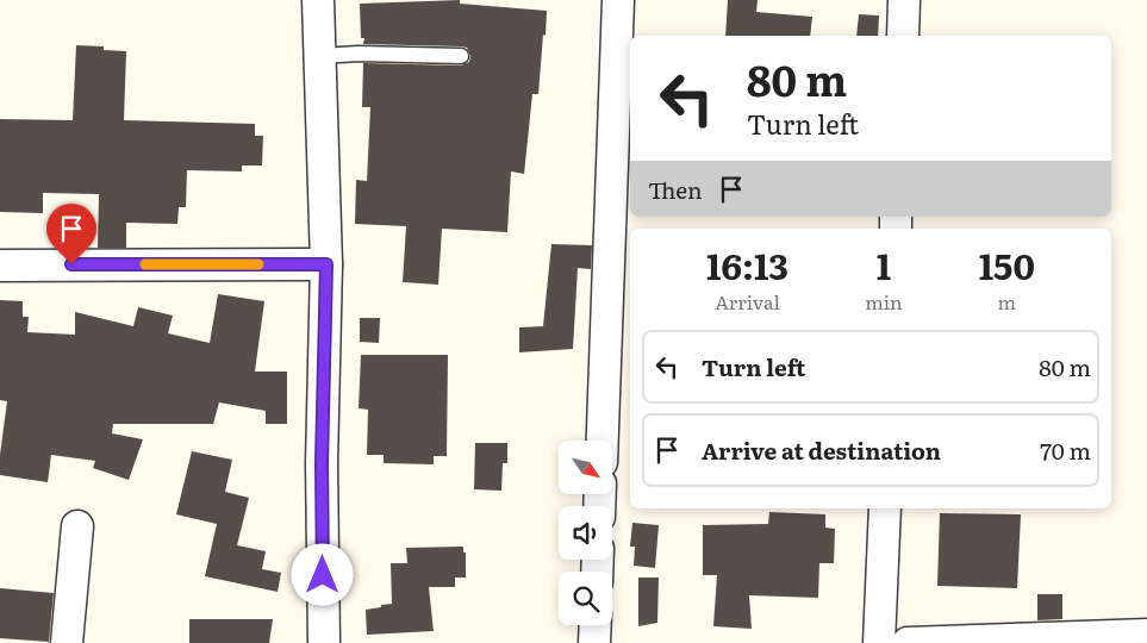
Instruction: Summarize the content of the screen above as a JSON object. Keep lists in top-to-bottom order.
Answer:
{
  "north": "bottom right",
  "page": {
    "turn": ["80 m", "Turn left"],
    "then": "Then",
    "eta": [
      "16:13",
      "Arrival",
      "1",
      "min",
      "150",
      "m"
    ],
    "list": [
      {
        "name": "Turn left",
        "value": "80 m"
      },
      {
        "name": "Arrive at destination",
        "value": "70 m"
      }
    ]
  }
}
